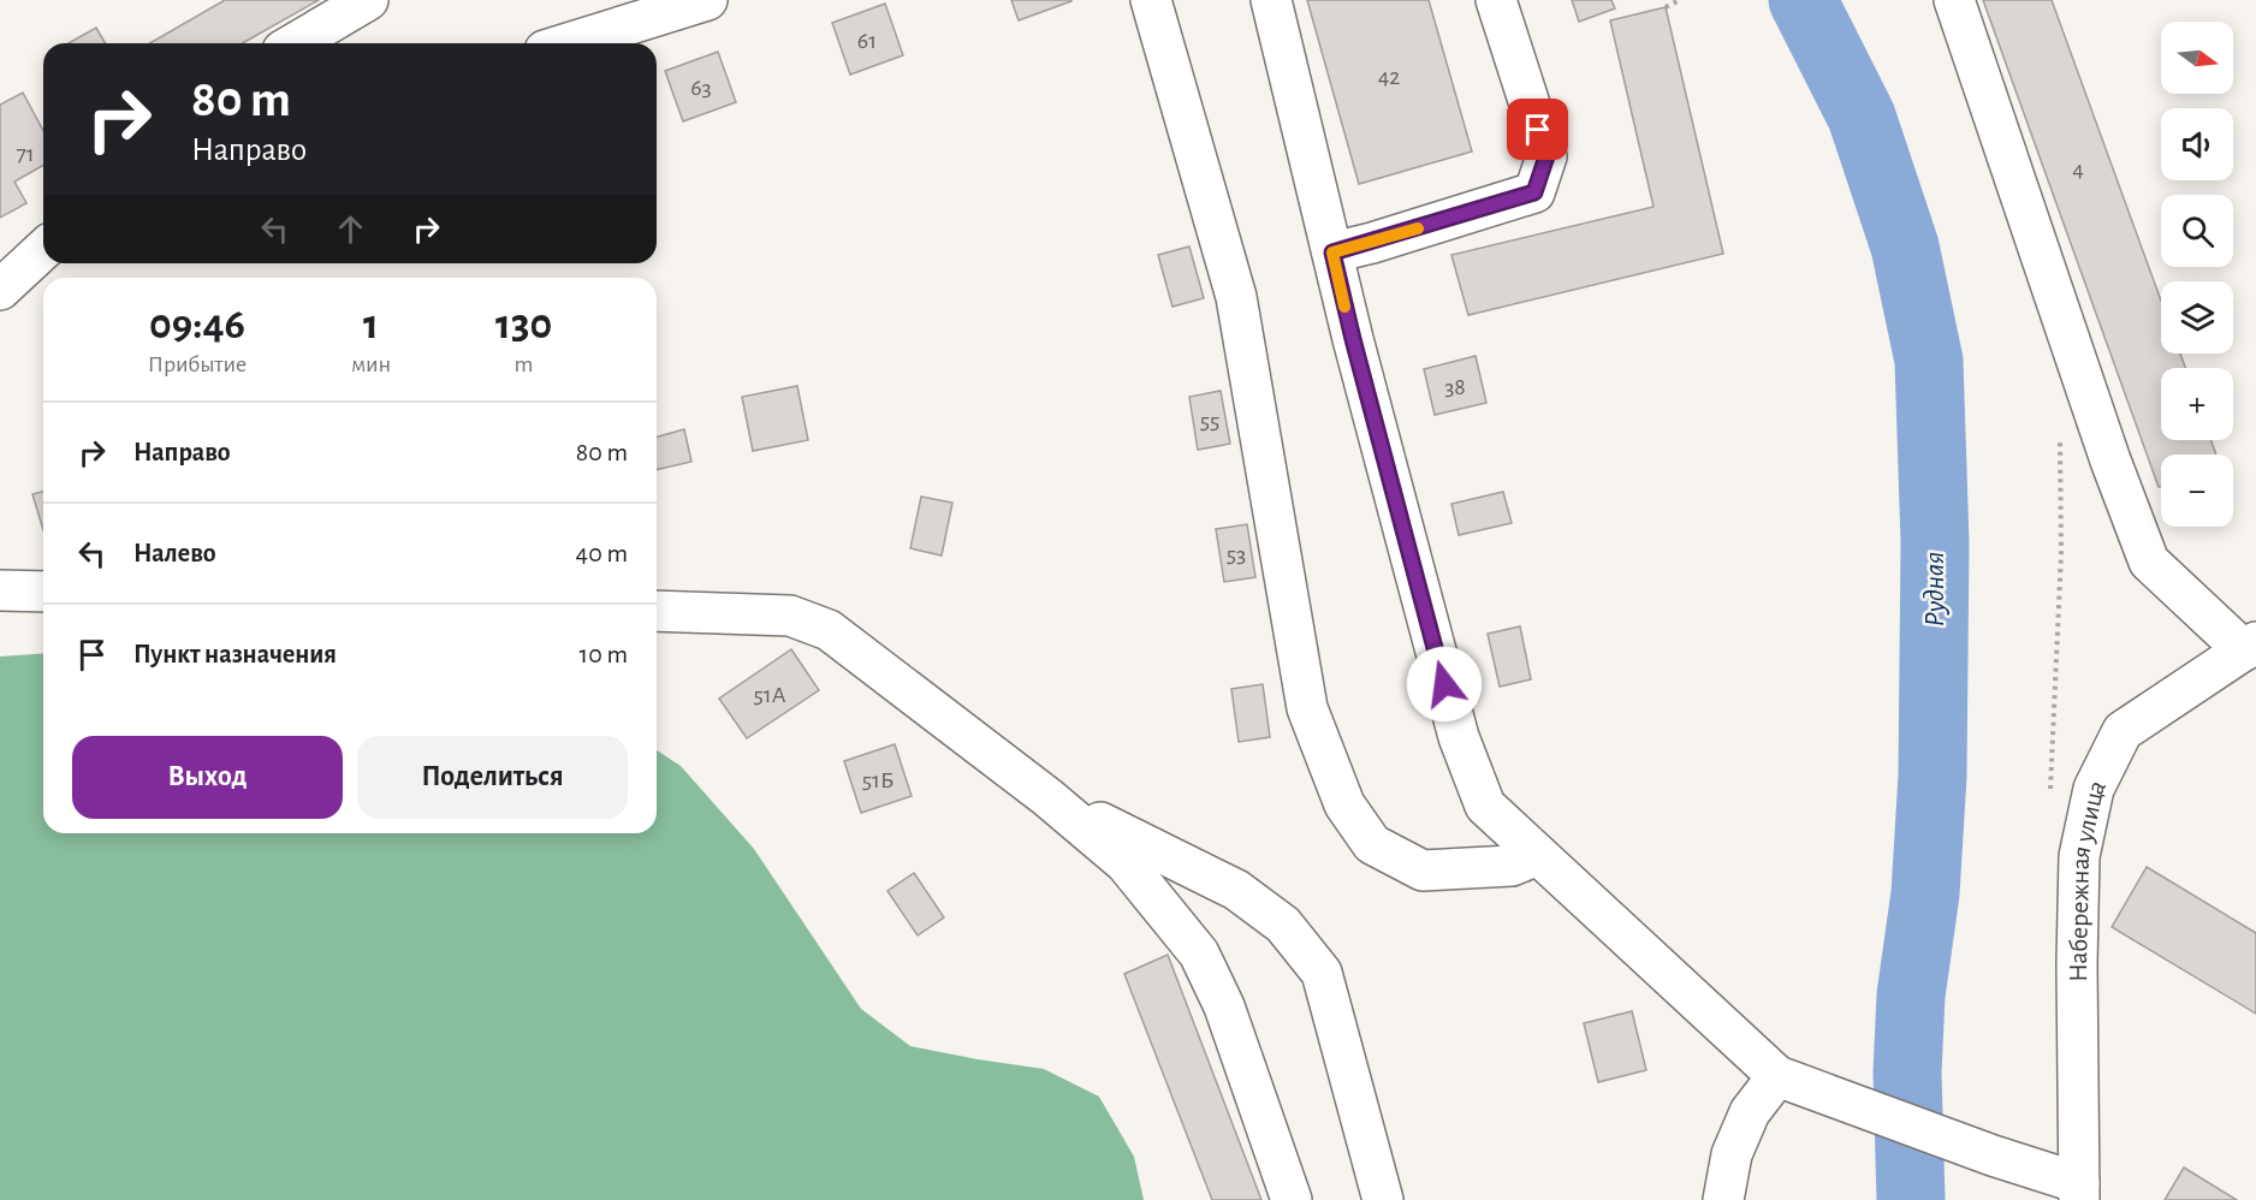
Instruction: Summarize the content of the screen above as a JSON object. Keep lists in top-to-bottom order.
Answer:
{
  "streets": {
    "main road": ["Набережная улица"]
  },
  "water": ["Рудная"],
  "house_numbers": [
    "61",
    "42",
    "63",
    "71",
    "4",
    "38",
    "55",
    "53",
    "51А",
    "51Б"
  ],
  "north": "right",
  "page": {
    "map_buttons": ["+", "−"],
    "turn": ["80 m", "Направо"],
    "eta": [
      "09:46",
      "Прибытие",
      "1",
      "мин",
      "130",
      "m"
    ],
    "list": [
      {
        "name": "Направо",
        "value": "80 m"
      },
      {
        "name": "Налево",
        "value": "40 m"
      },
      {
        "name": "Пункт назначения",
        "value": "10 m"
      }
    ],
    "buttons": ["Выход", "Поделиться"]
  }
}
